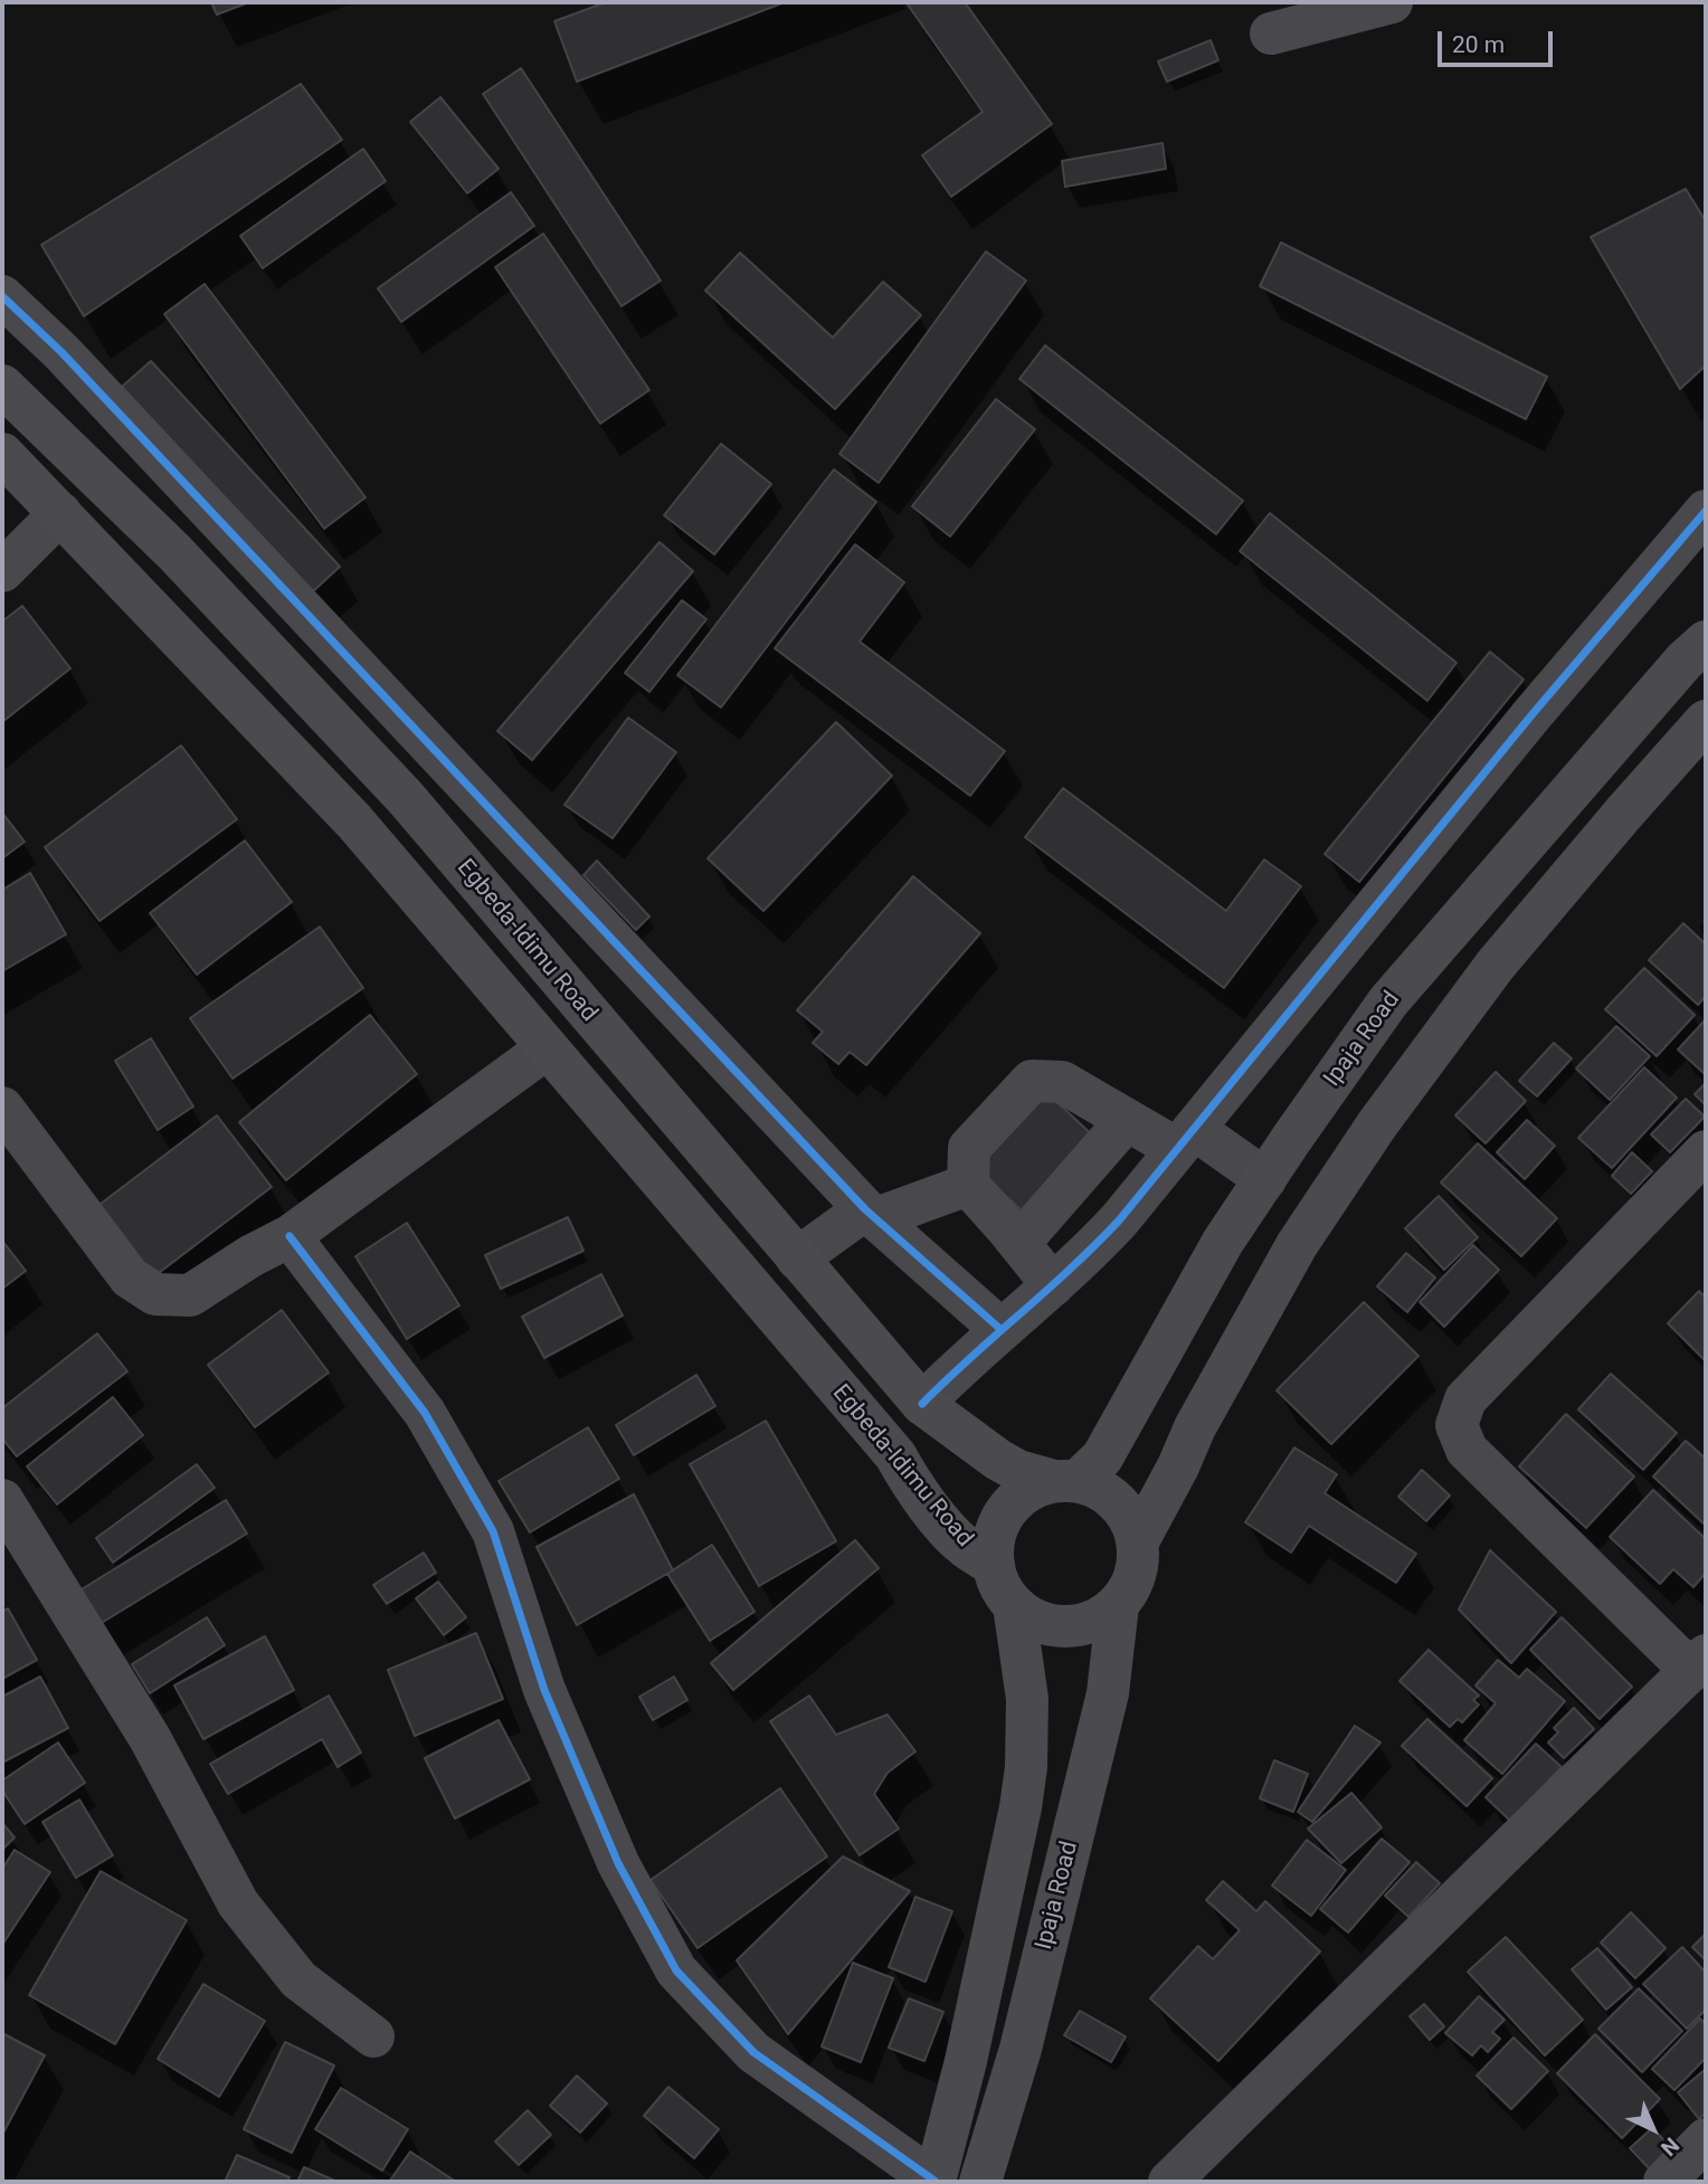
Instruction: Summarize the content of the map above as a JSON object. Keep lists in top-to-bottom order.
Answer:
{
  "streets": {
    "main road": ["Egbeda-Idimu Road", "Ipaja Road"]
  },
  "crossings": [
    ["Egbeda-Idimu Road", "Ipaja Road"]
  ],
  "scale_bar": "20 m",
  "north": "bottom right"
}
